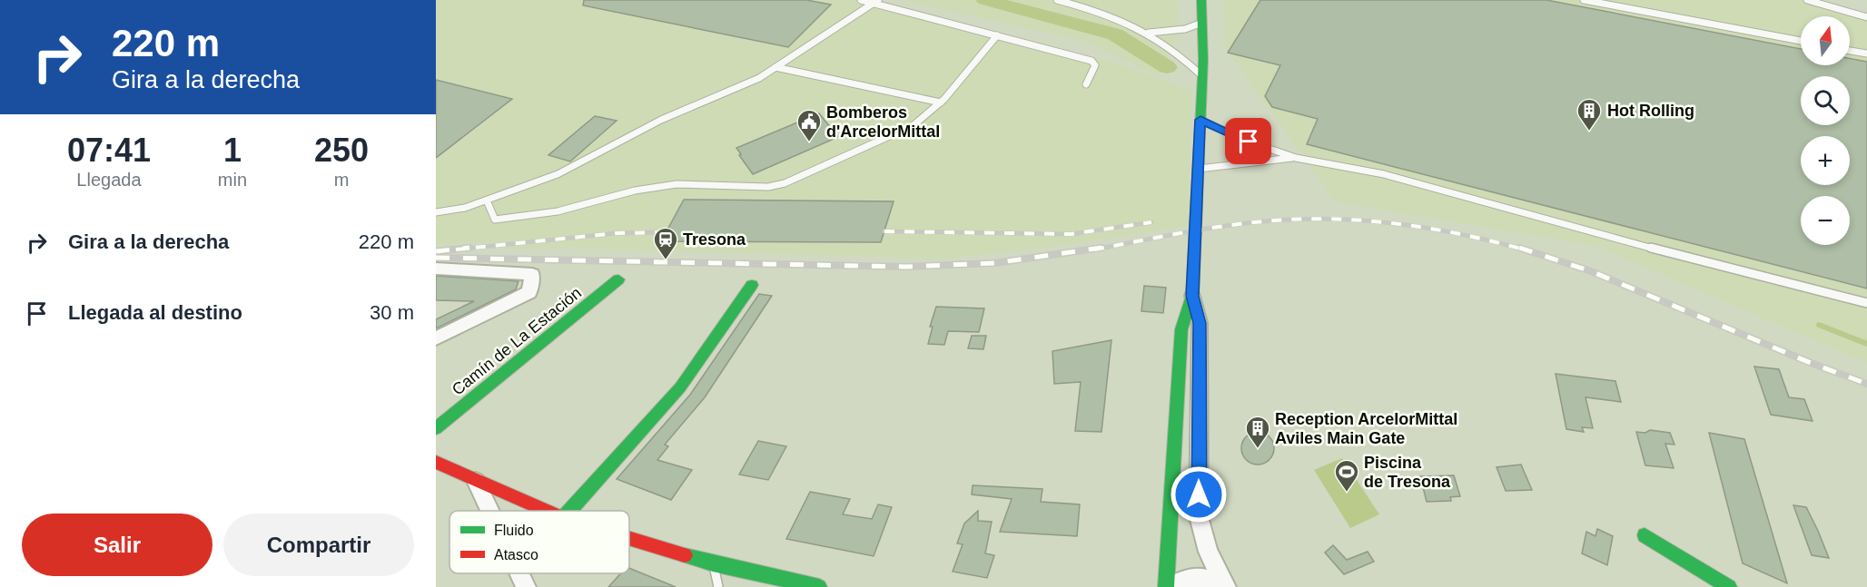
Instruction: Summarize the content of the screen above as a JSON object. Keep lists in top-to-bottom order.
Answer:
{
  "streets": {
    "street": ["Camín de La Estación"]
  },
  "places": {
    "building": ["Hot Rolling", "Reception ArcelorMittal Aviles Main Gate"],
    "public building": ["Bomberos d'ArcelorMittal"],
    "station": ["Tresona"],
    "sports": ["Piscina de Tresona"]
  },
  "legend": ["Fluido", "Atasco"],
  "north": "top",
  "page": {
    "turn": ["220 m", "Gira a la derecha"],
    "map_buttons": ["+", "−"],
    "eta": [
      "07:41",
      "Llegada",
      "1",
      "min",
      "250",
      "m"
    ],
    "list": [
      {
        "name": "Gira a la derecha",
        "value": "220 m"
      },
      {
        "name": "Llegada al destino",
        "value": "30 m"
      }
    ],
    "buttons": ["Salir", "Compartir"]
  }
}
